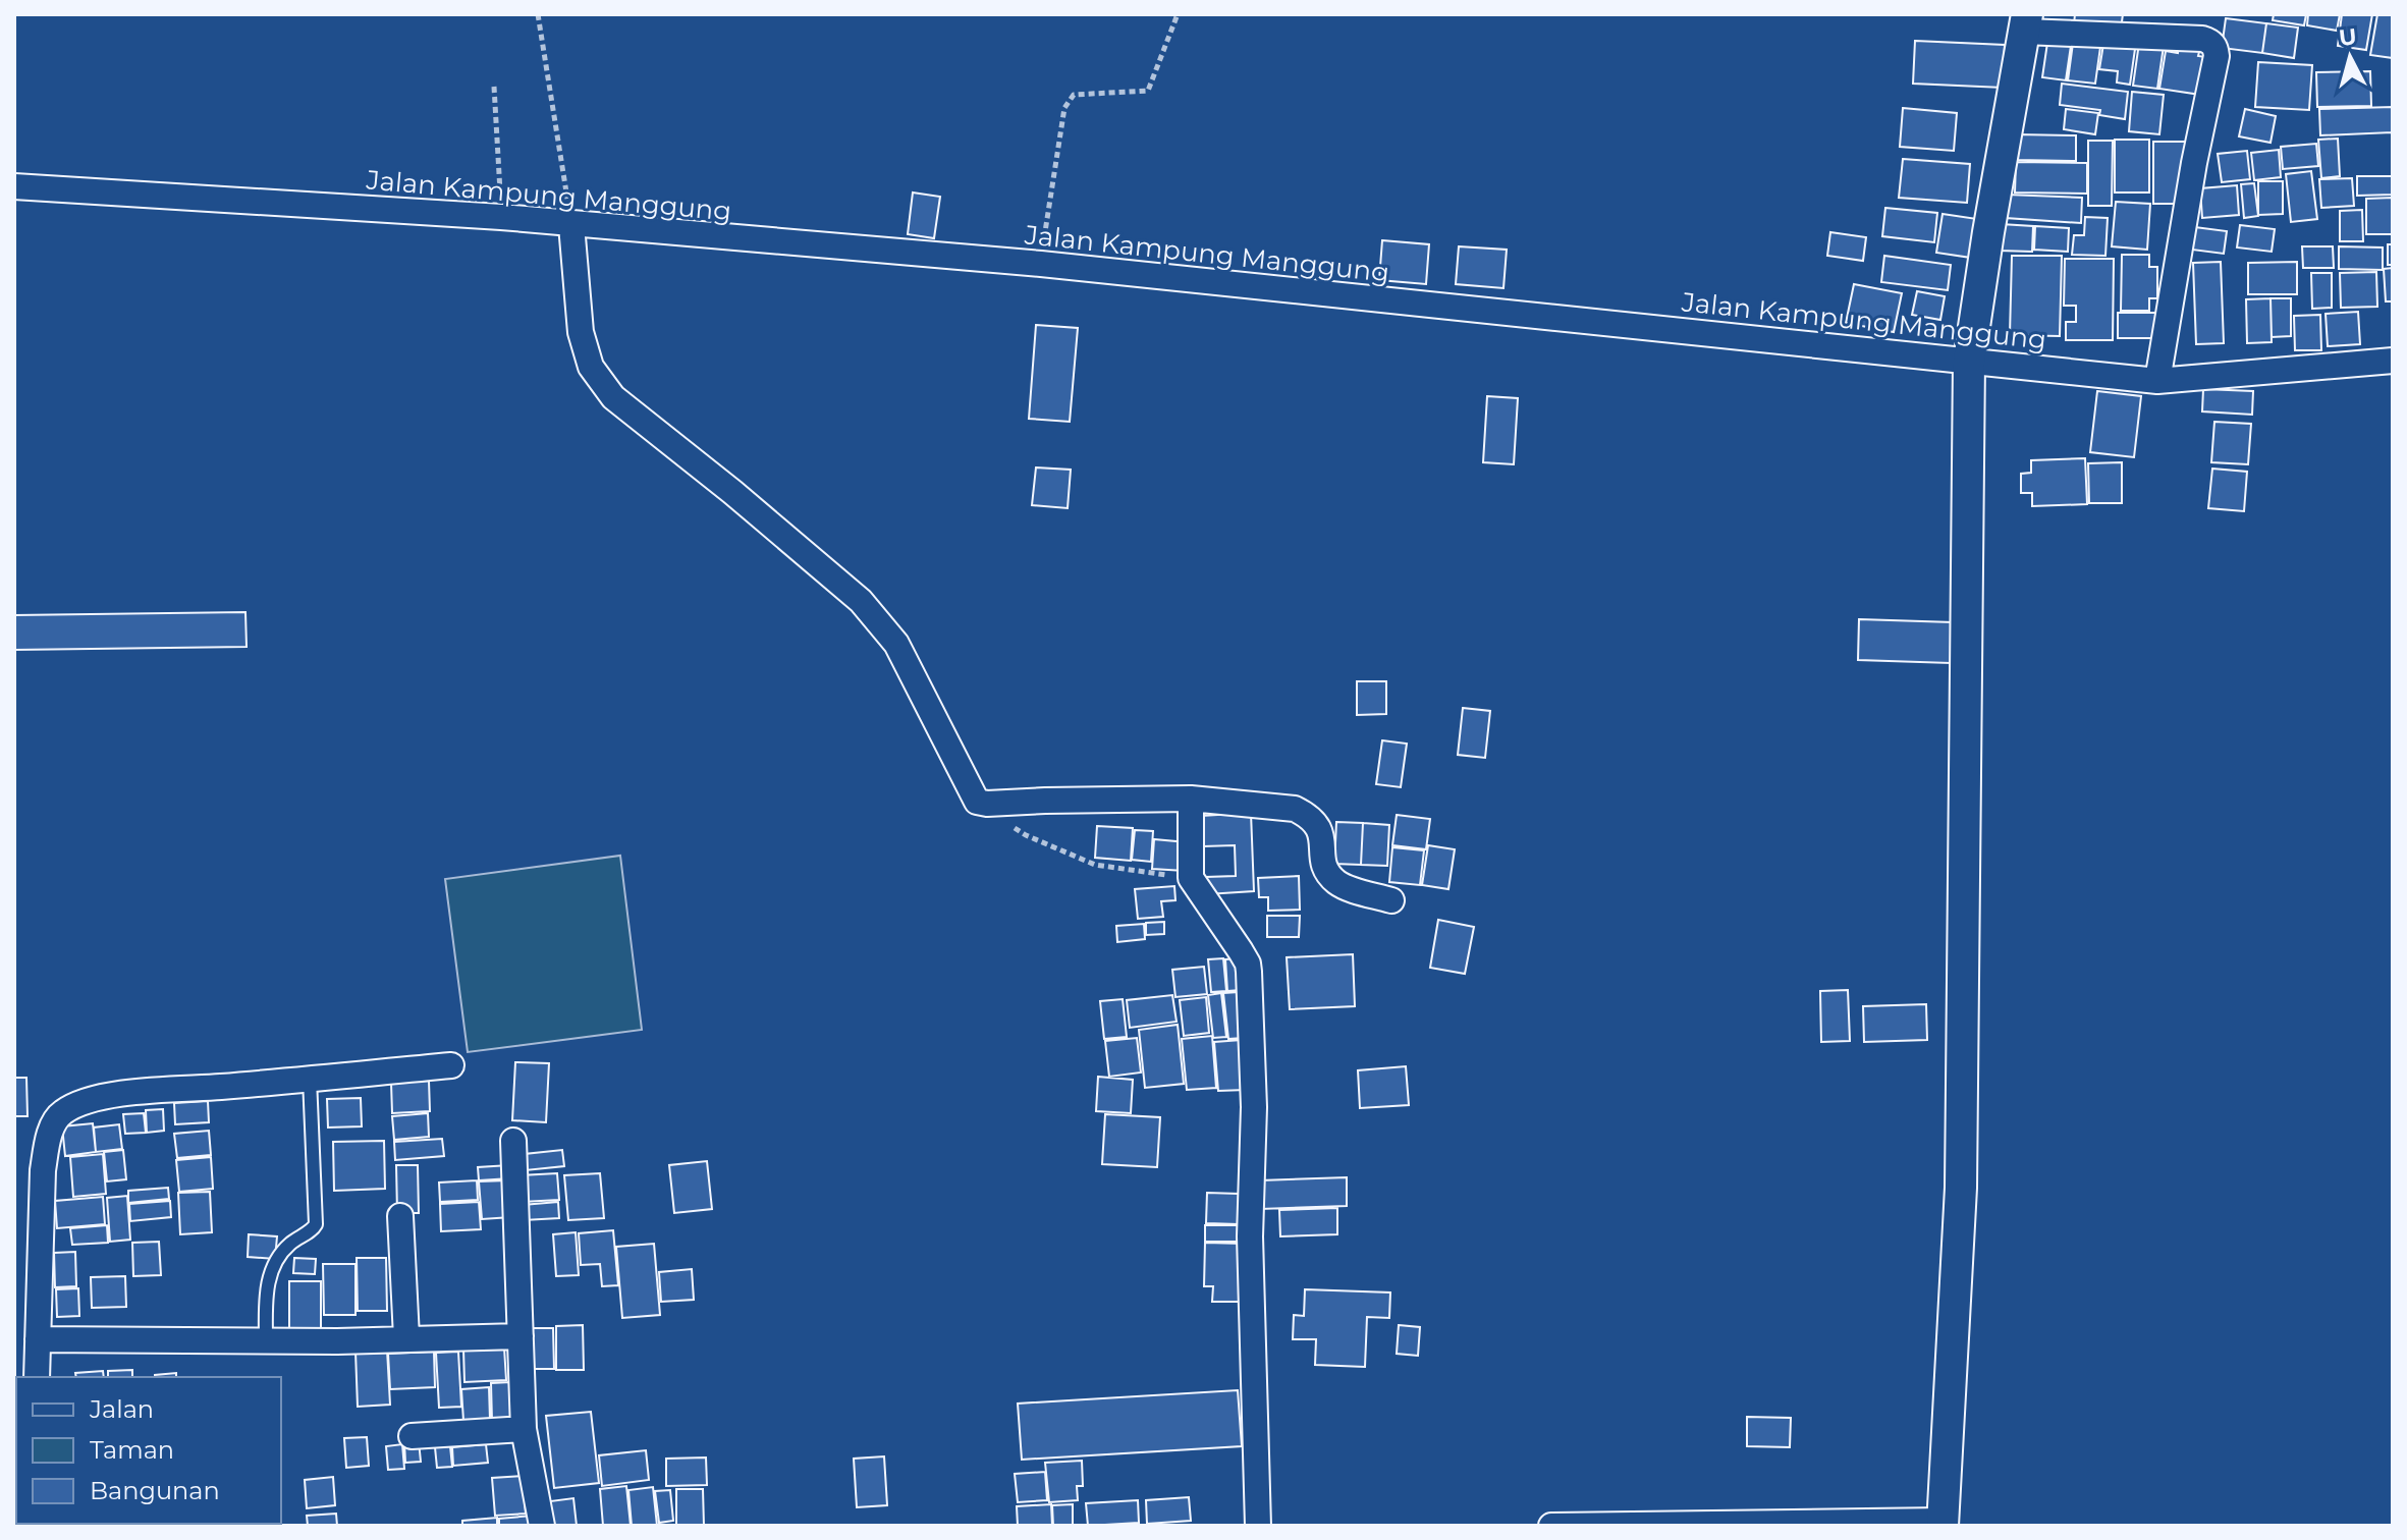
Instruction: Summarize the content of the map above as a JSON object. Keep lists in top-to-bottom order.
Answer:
{
  "streets": {
    "street": ["Jalan Kampung Manggung"]
  },
  "legend": ["Jalan", "Taman", "Bangunan"],
  "north": "top"
}
